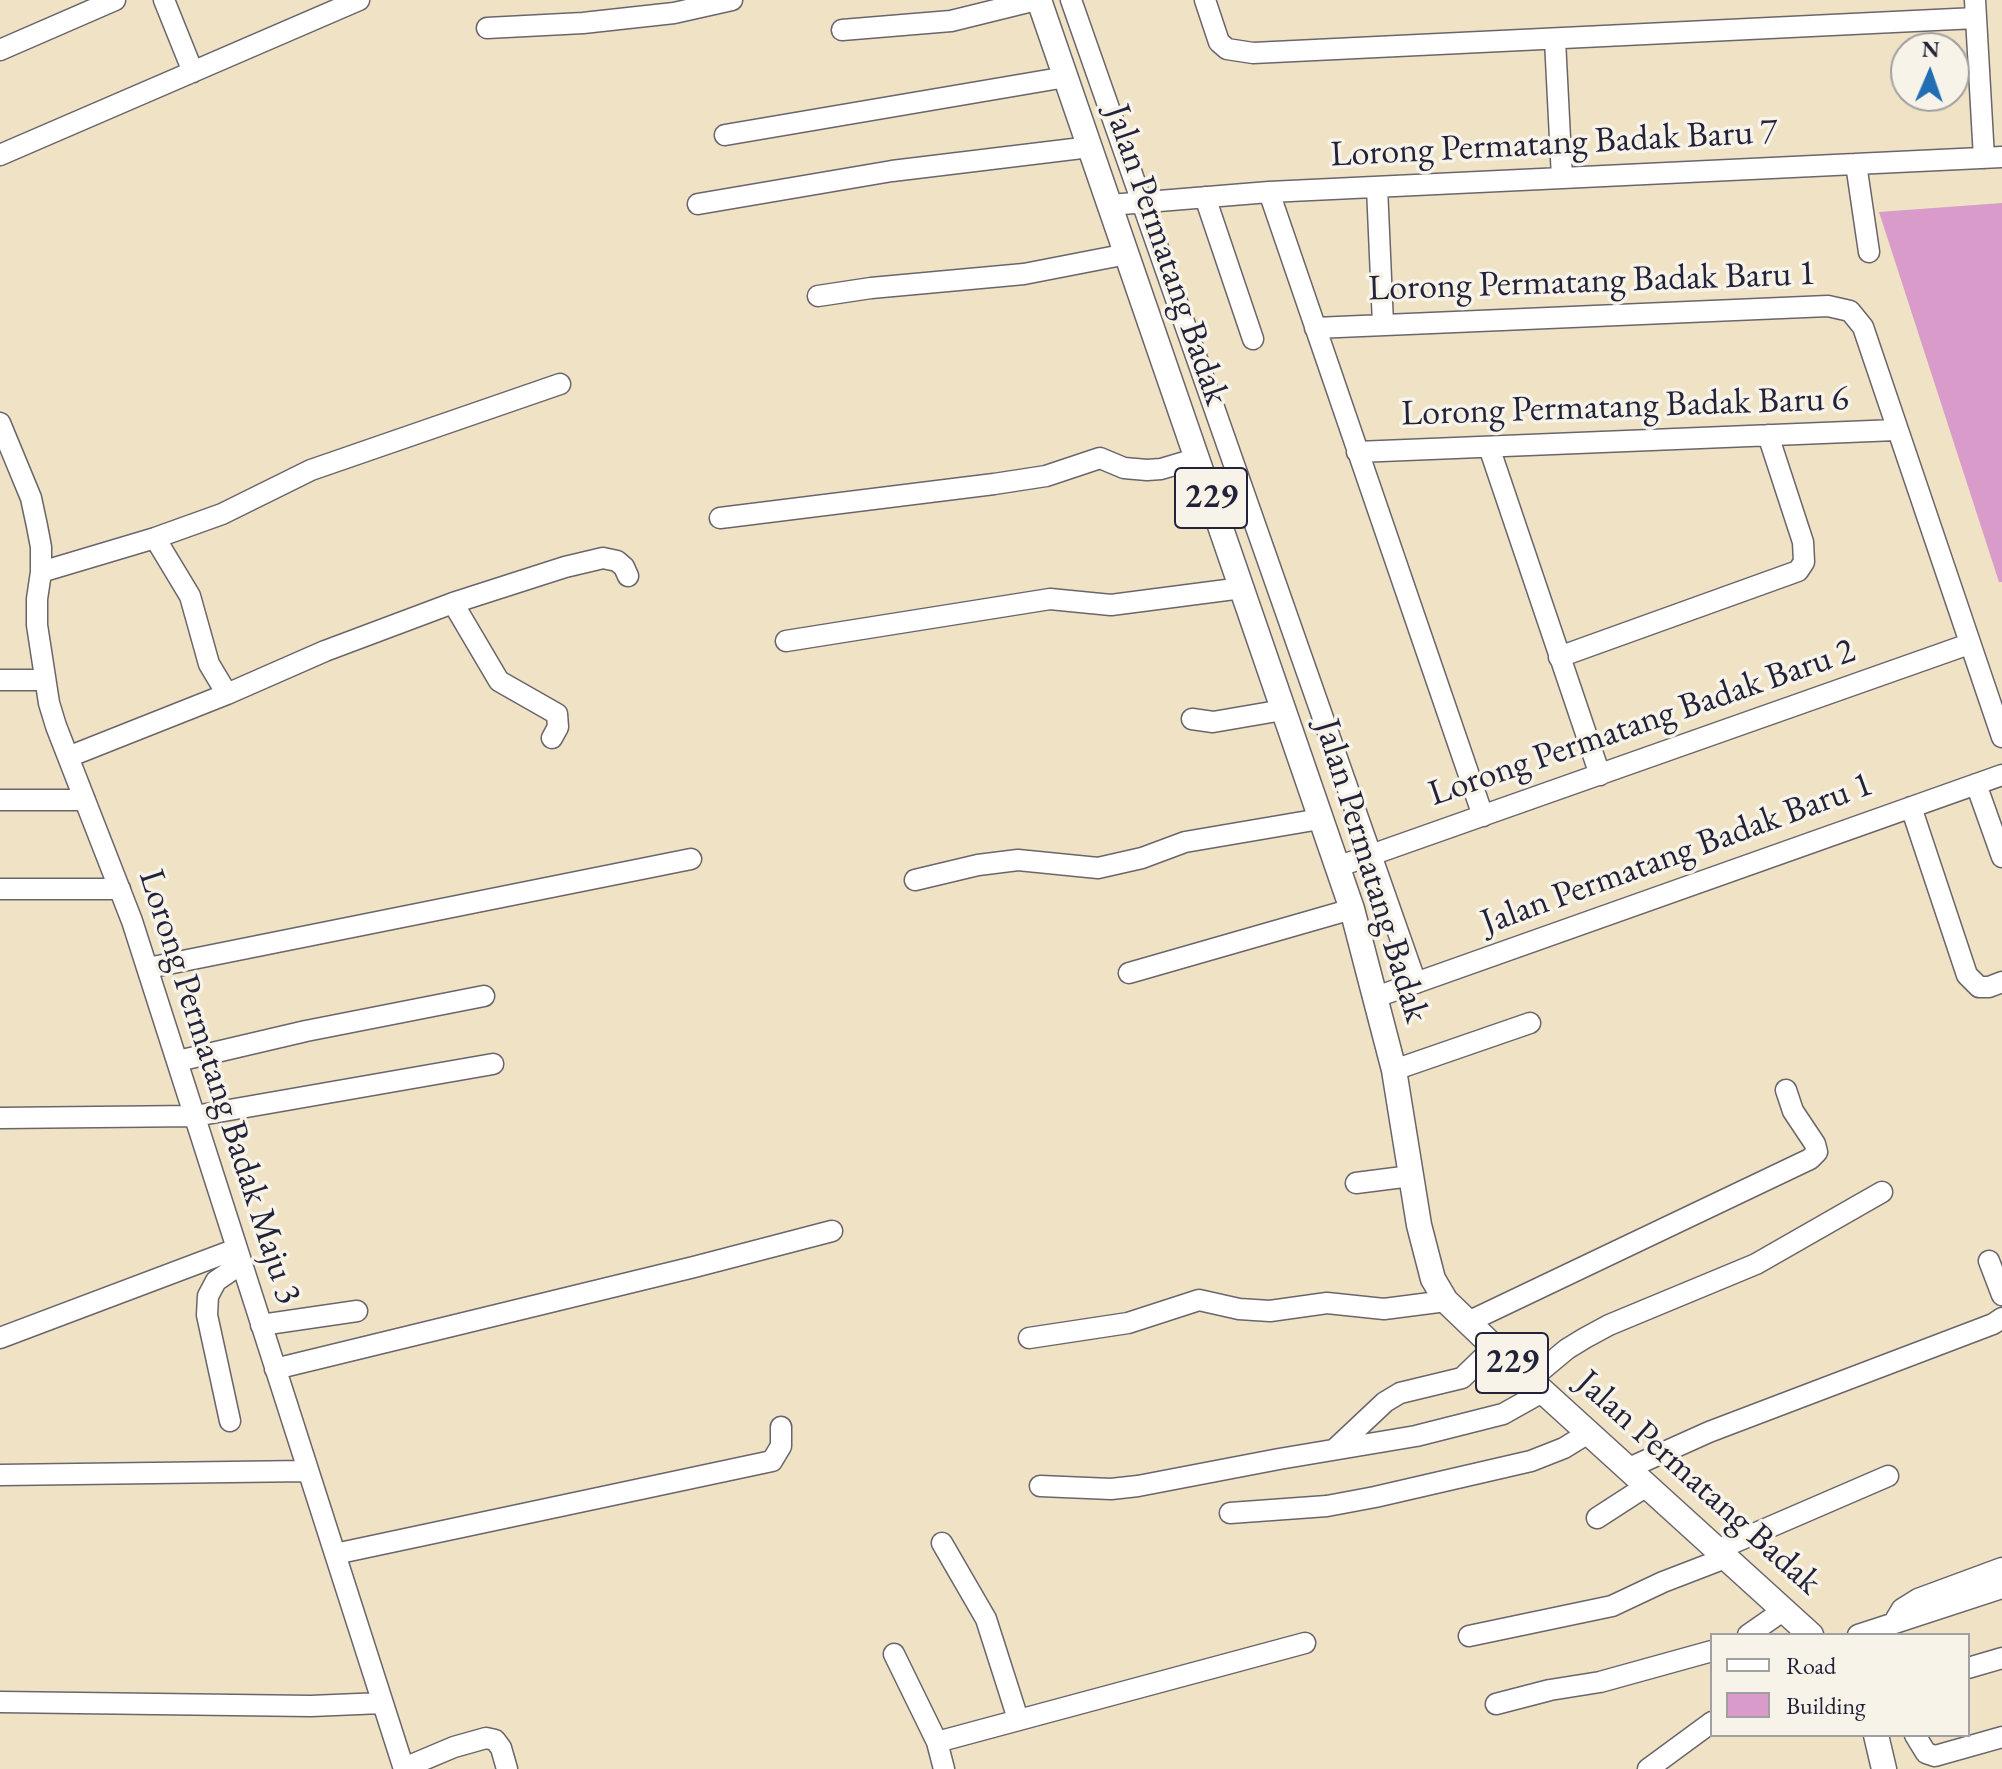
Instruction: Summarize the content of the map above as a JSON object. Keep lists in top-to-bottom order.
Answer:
{
  "streets": {
    "main road": ["Jalan Permatang Badak", "229"],
    "street": [
      "Lorong Permatang Badak Baru 7",
      "Lorong Permatang Badak Baru 1",
      "Lorong Permatang Badak Baru 6",
      "Lorong Permatang Badak Baru 2",
      "Jalan Permatang Badak Baru 1",
      "Lorong Permatang Badak Maju 3"
    ]
  },
  "crossings": [
    ["Lorong Permatang Badak Baru 7", "Jalan Permatang Badak"],
    ["Jalan Permatang Badak", "Lorong Permatang Badak Baru 2"],
    ["Jalan Permatang Badak", "Jalan Permatang Badak Baru 1"],
    ["Lorong Permatang Badak Baru 1", "Lorong Permatang Badak Baru 6"],
    ["Lorong Permatang Badak Baru 1", "Lorong Permatang Badak Baru 2"]
  ],
  "legend": ["Road", "Building"],
  "north": "top"
}
